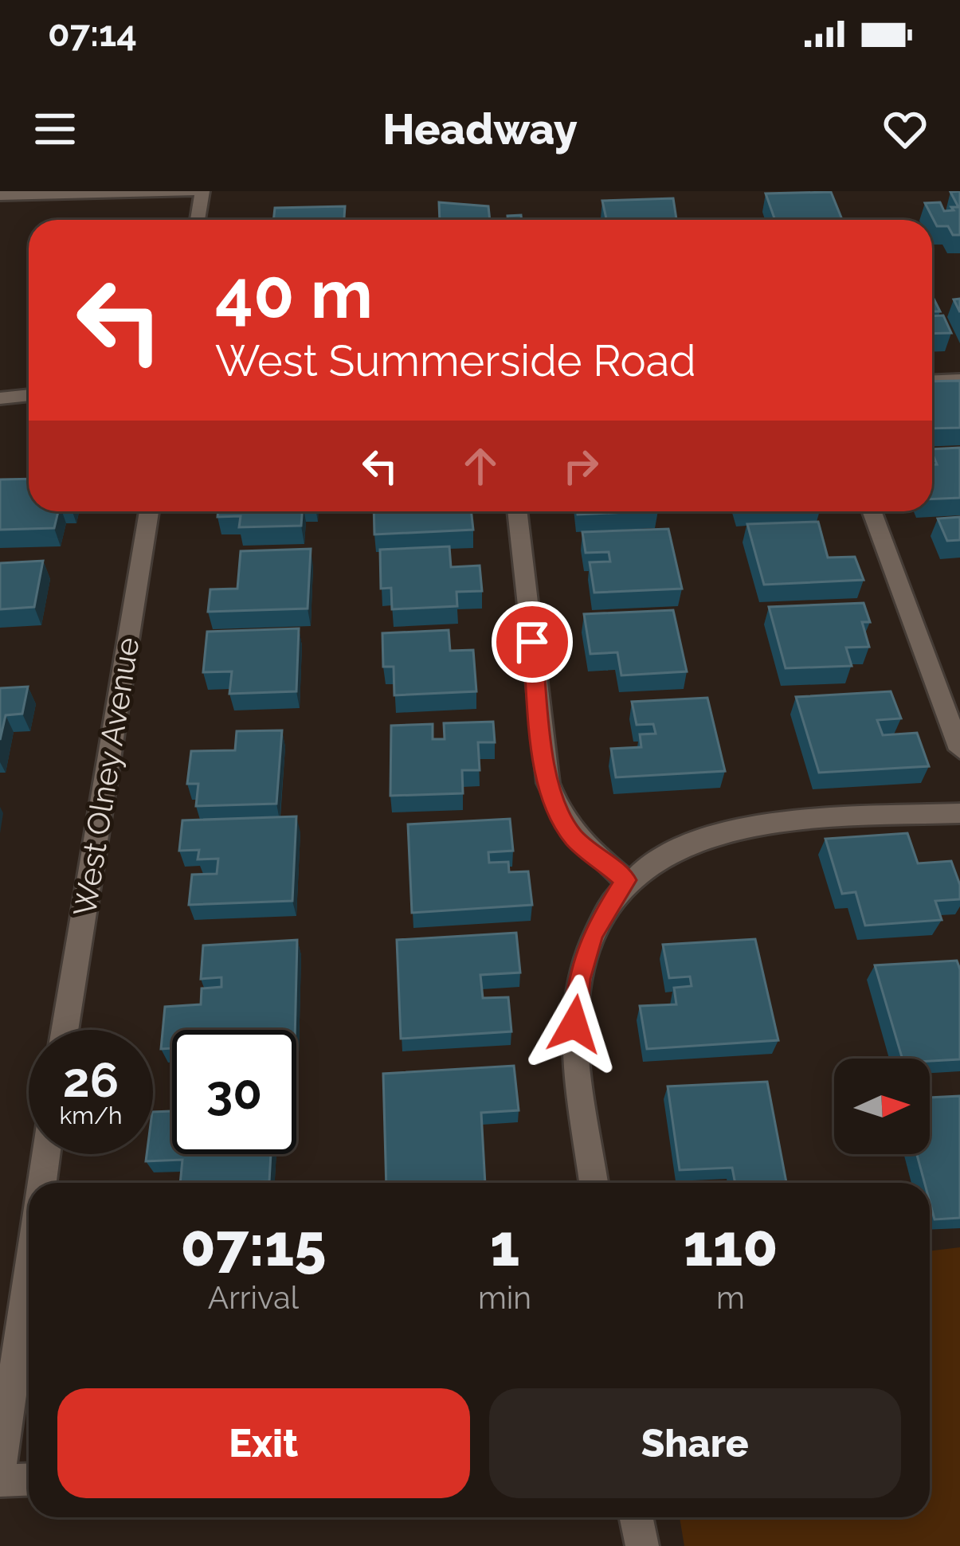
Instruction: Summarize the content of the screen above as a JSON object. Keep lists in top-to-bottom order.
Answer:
{
  "streets": {
    "street": ["West Olney Avenue"]
  },
  "north": "right",
  "page": {
    "status": "07:14",
    "header": "Headway",
    "turn": ["40 m", "West Summerside Road"],
    "speed": "26 km/h",
    "limit": "30",
    "eta": [
      "07:15",
      "Arrival",
      "1",
      "min",
      "110",
      "m"
    ],
    "buttons": ["Exit", "Share"]
  }
}
